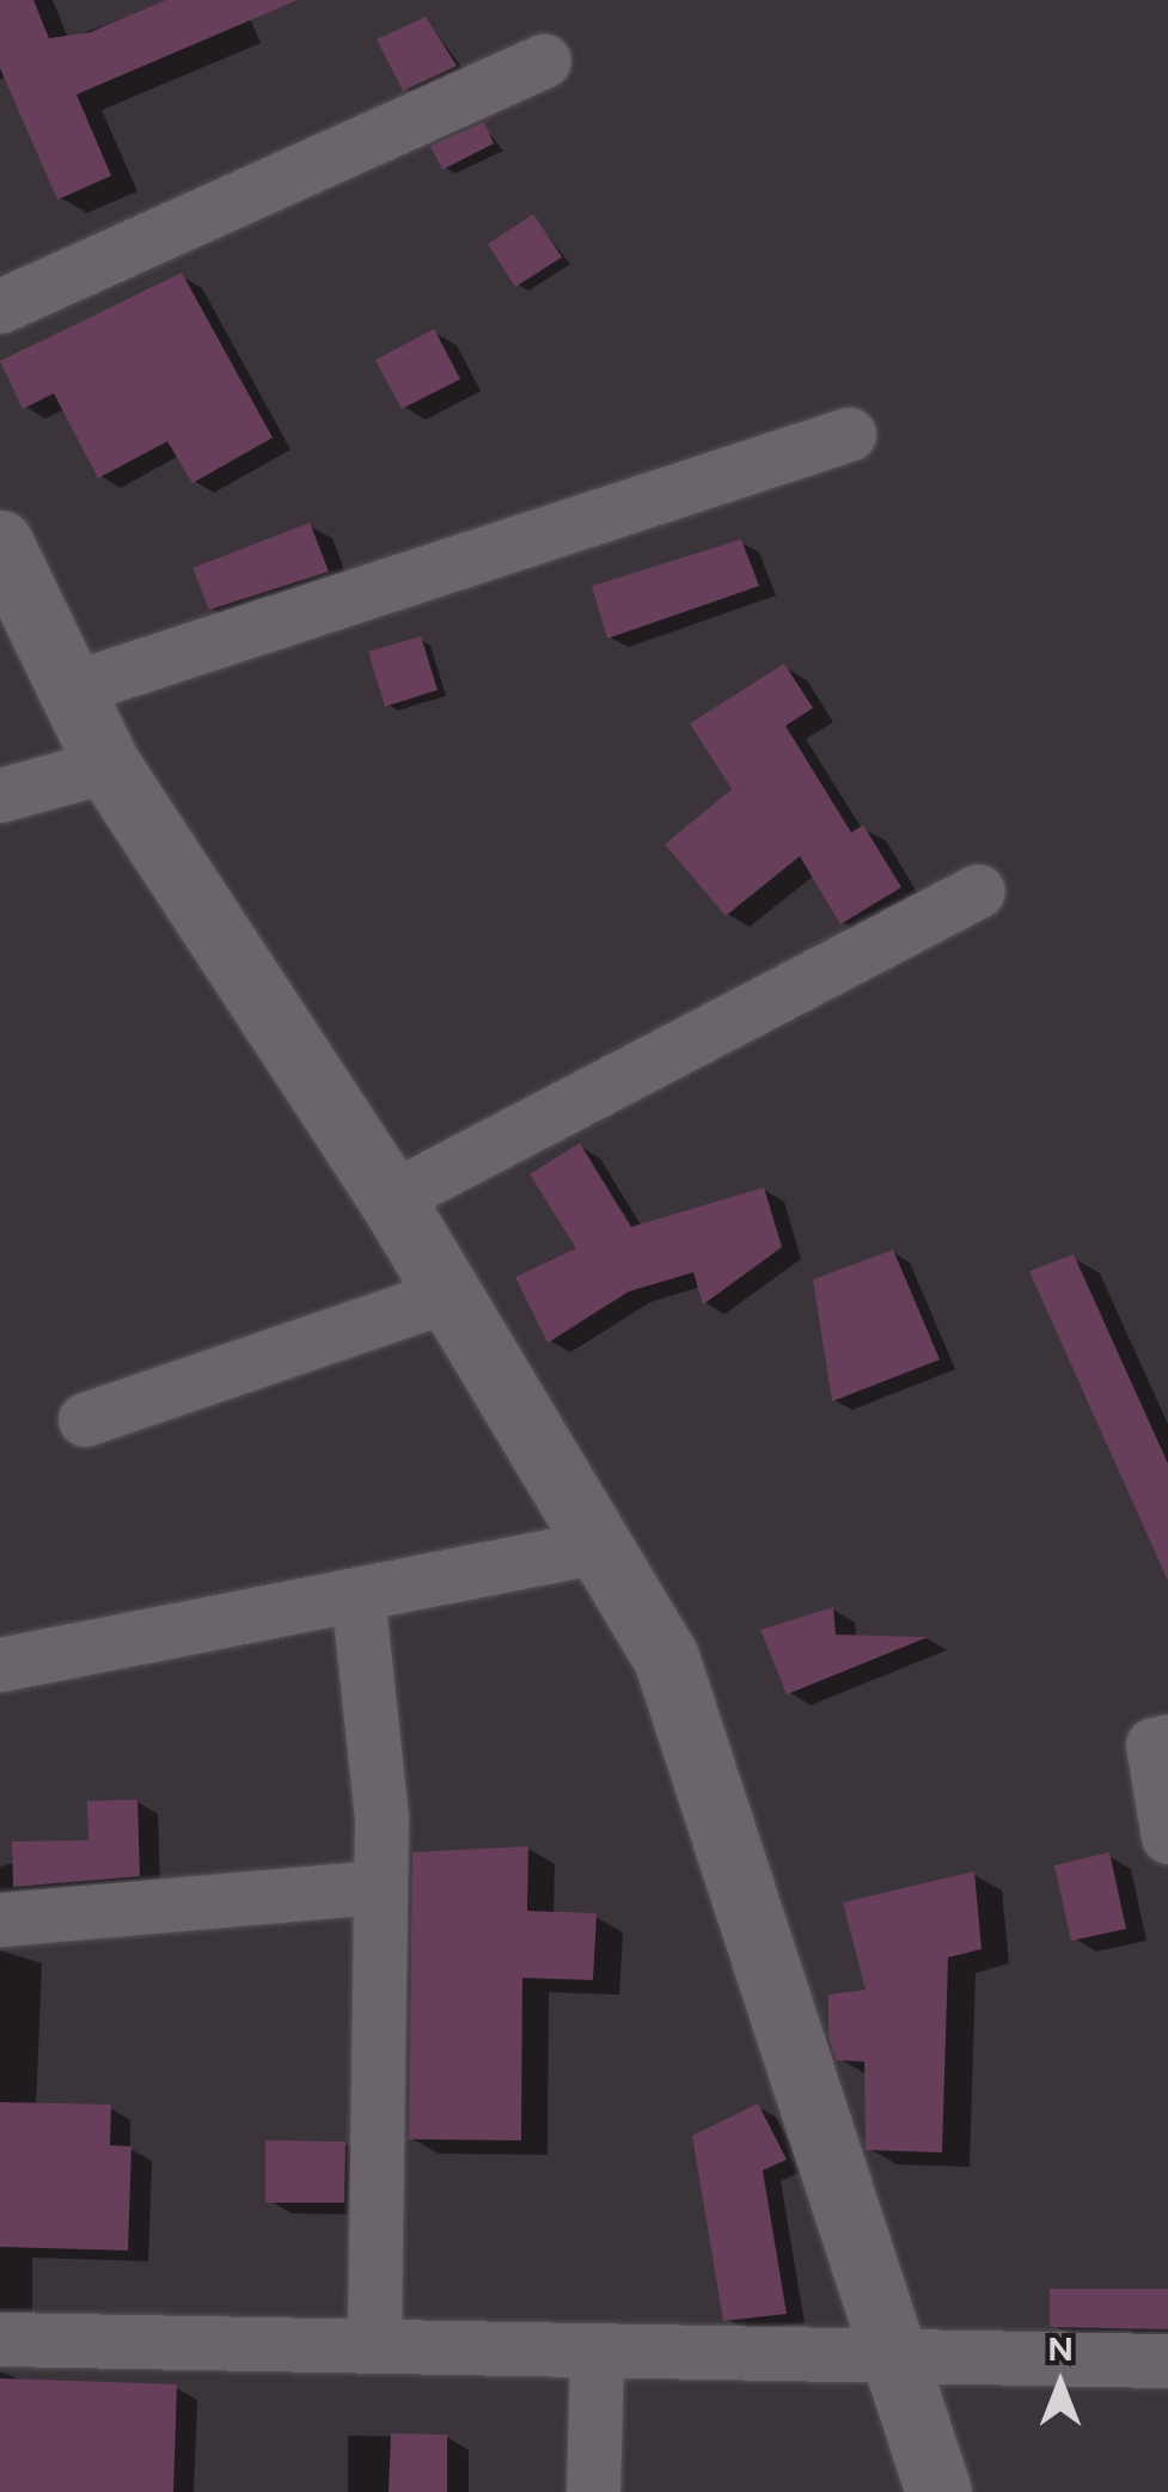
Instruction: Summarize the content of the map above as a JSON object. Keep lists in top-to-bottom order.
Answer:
{
  "north": "top"
}
